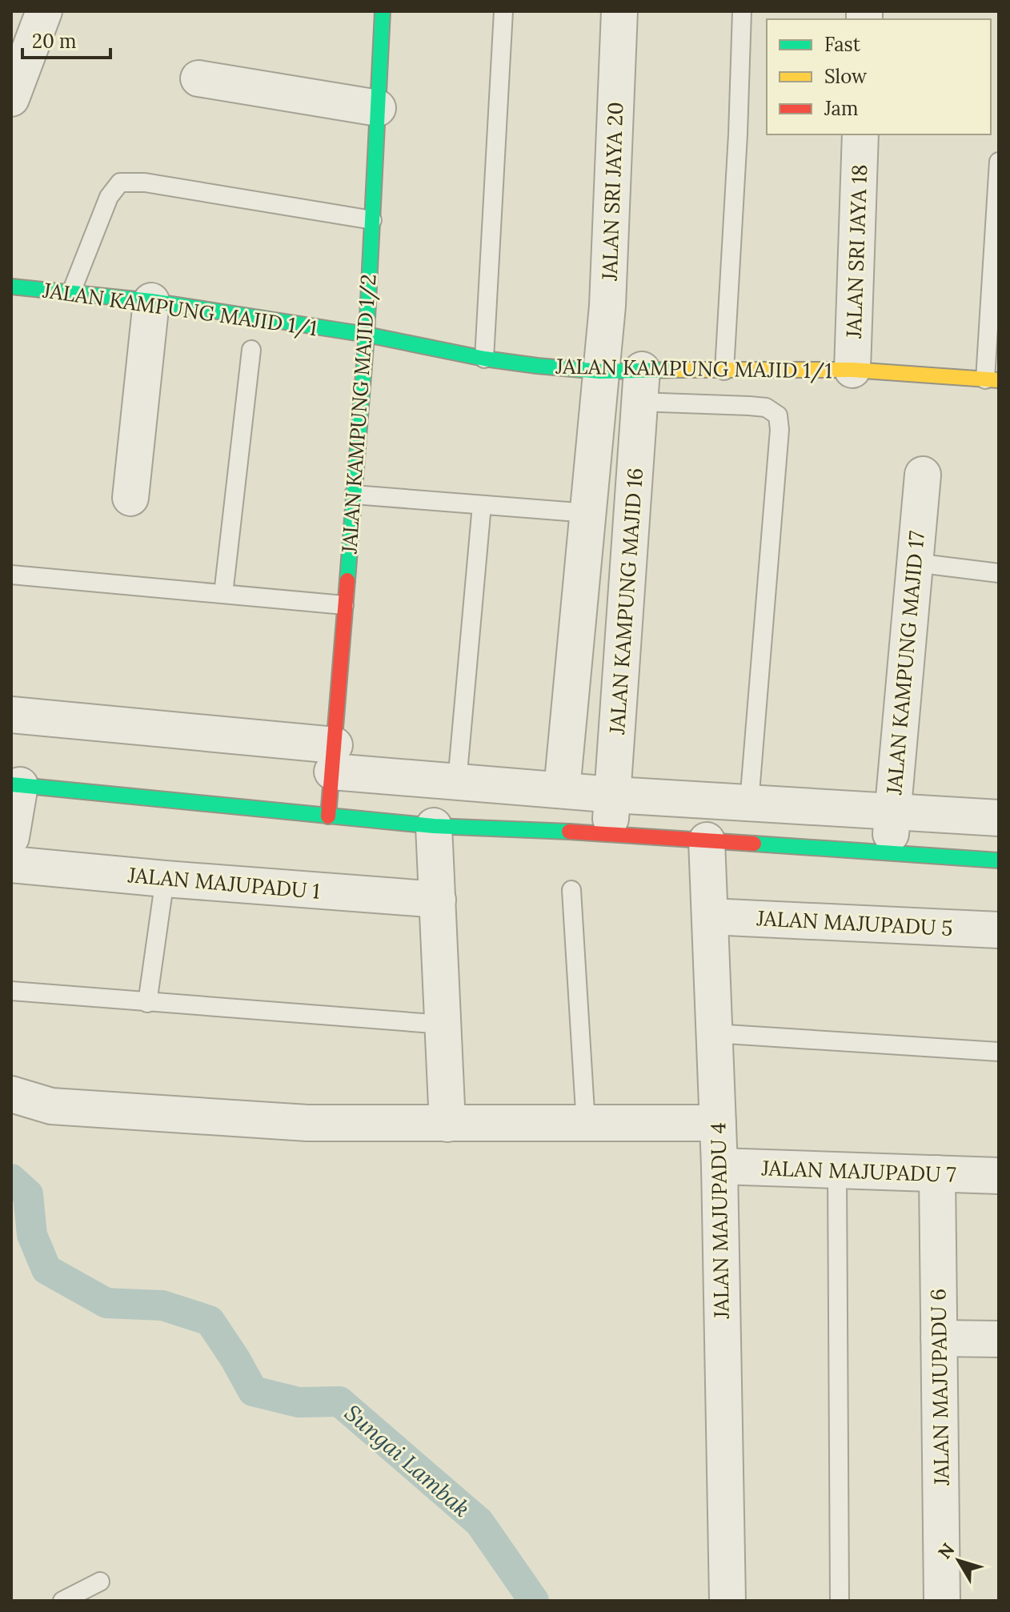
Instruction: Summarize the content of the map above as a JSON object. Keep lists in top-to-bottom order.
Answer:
{
  "streets": {
    "street": [
      "JALAN SRI JAYA 20",
      "JALAN SRI JAYA 18",
      "JALAN KAMPUNG MAJID 1/1",
      "JALAN KAMPUNG MAJID 1/2",
      "JALAN KAMPUNG MAJID 16",
      "JALAN KAMPUNG MAJID 17",
      "JALAN MAJUPADU 1",
      "JALAN MAJUPADU 5",
      "JALAN MAJUPADU 7",
      "JALAN MAJUPADU 4",
      "JALAN MAJUPADU 6"
    ]
  },
  "crossings": [
    ["JALAN SRI JAYA 20", "JALAN KAMPUNG MAJID 1/1"],
    ["JALAN SRI JAYA 18", "JALAN KAMPUNG MAJID 1/1"],
    ["JALAN KAMPUNG MAJID 1/1", "JALAN KAMPUNG MAJID 1/2"],
    ["JALAN KAMPUNG MAJID 1/1", "JALAN KAMPUNG MAJID 16"],
    ["JALAN MAJUPADU 5", "JALAN MAJUPADU 4"],
    ["JALAN MAJUPADU 7", "JALAN MAJUPADU 4"],
    ["JALAN MAJUPADU 7", "JALAN MAJUPADU 6"]
  ],
  "water": ["Sungai Lambak"],
  "legend": ["Fast", "Slow", "Jam"],
  "scale_bar": "20 m",
  "north": "top left"
}
